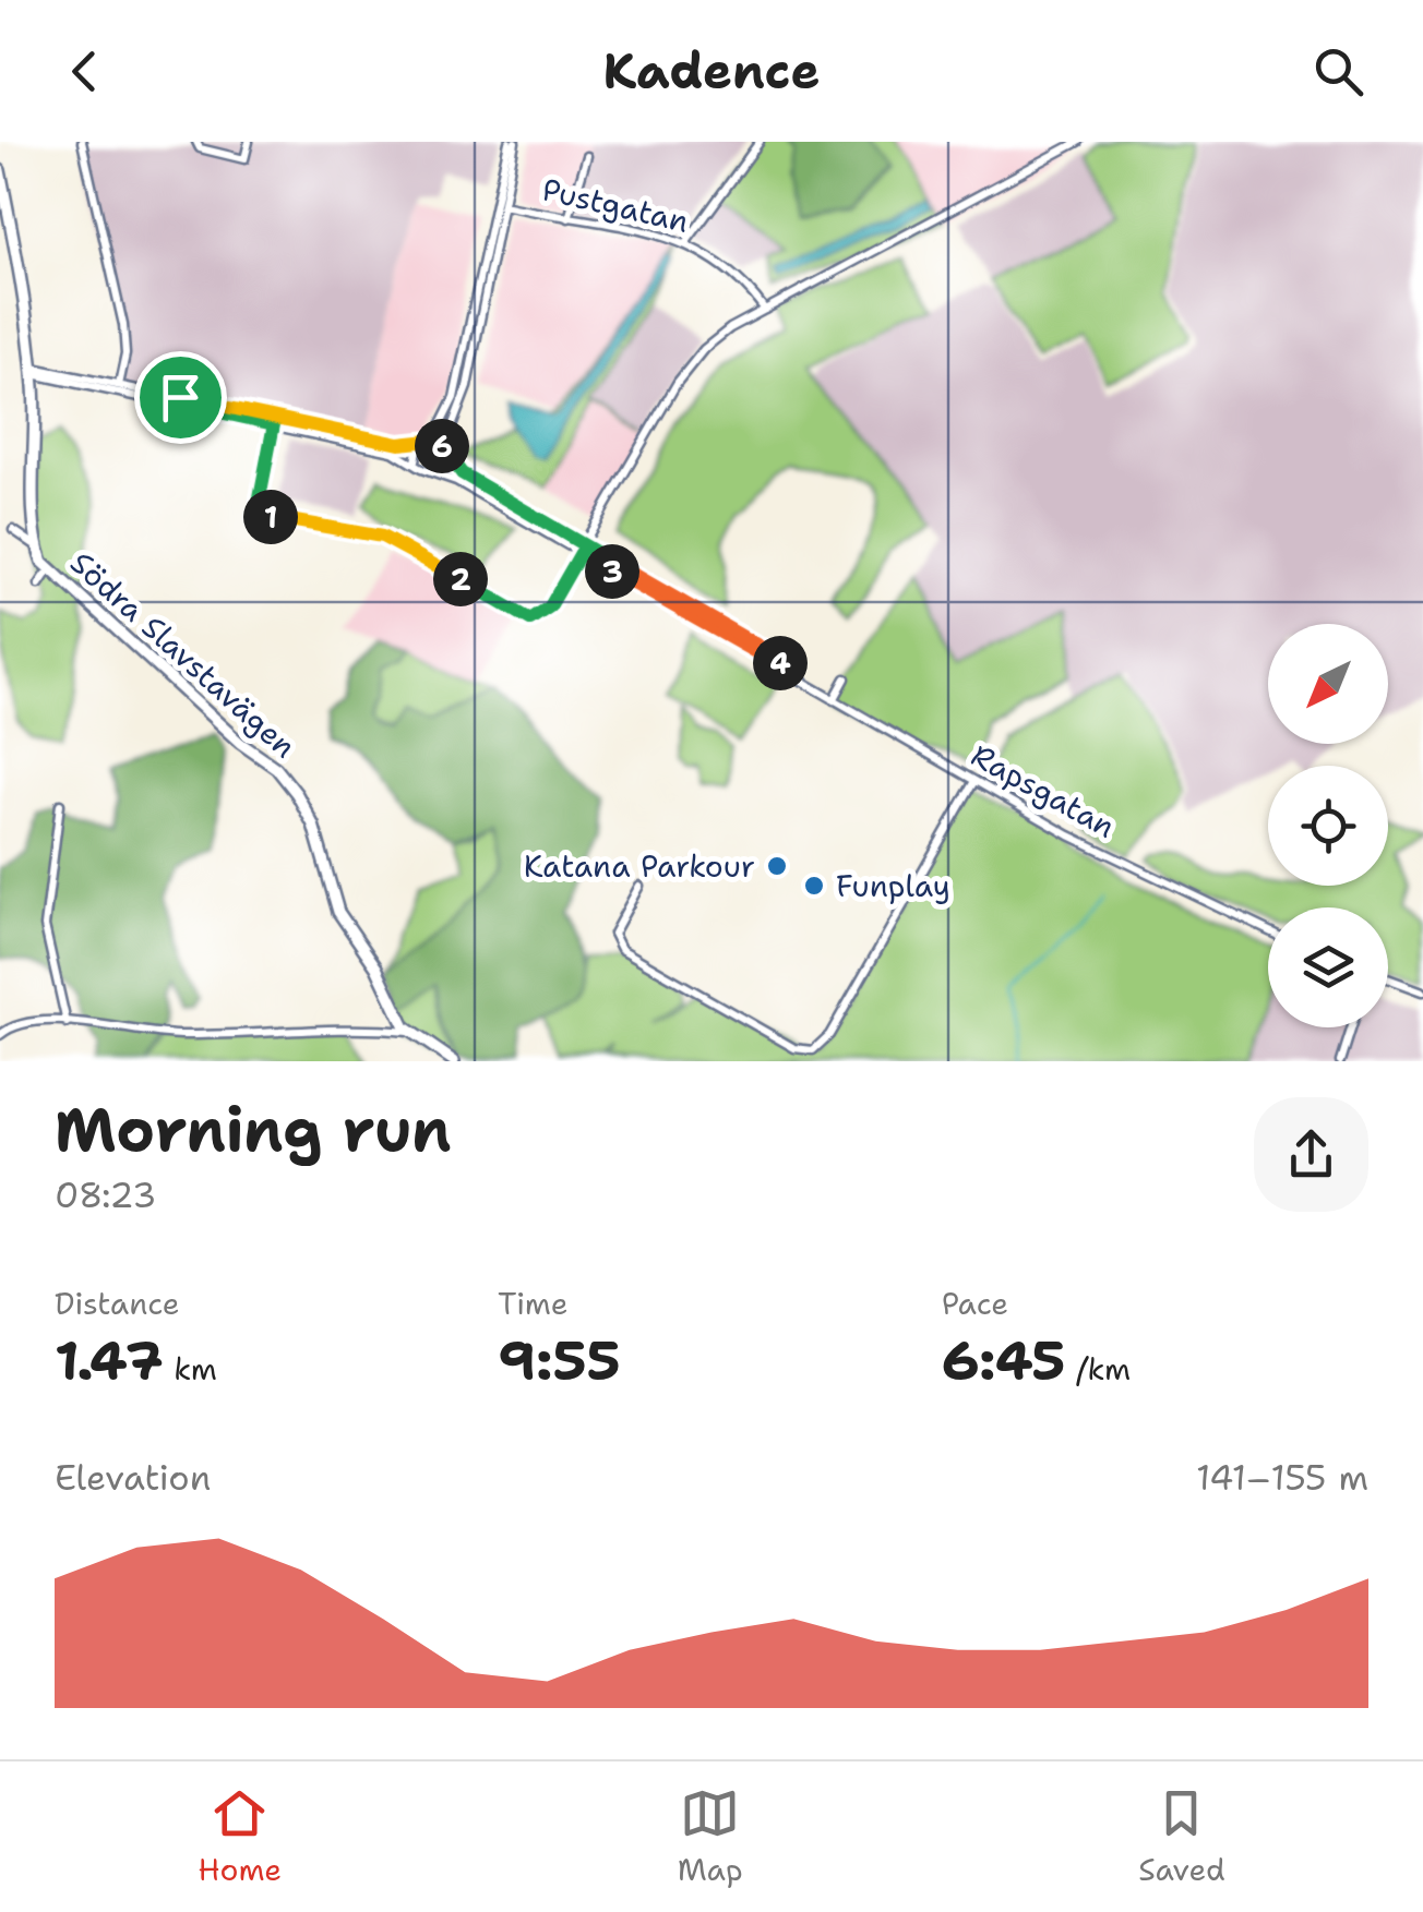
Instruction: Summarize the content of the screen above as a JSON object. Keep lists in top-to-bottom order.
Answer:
{
  "streets": {
    "street": ["Pustgatan", "Södra Slavstavägen", "Rapsgatan"]
  },
  "places": ["Katana Parkour", "Funplay"],
  "north": "bottom left",
  "page": {
    "header": "Kadence",
    "pins": [
      "6",
      "1",
      "3",
      "2",
      "4"
    ],
    "heading": ["Morning run", "08:23"],
    "stats": [
      ["Distance", "1.47 km"],
      ["Time", "9:55"],
      ["Pace", "6:45 /km"]
    ],
    "chart": ["Elevation", "141–155 m"],
    "tabs": ["Home", "Map", "Saved"]
  }
}
